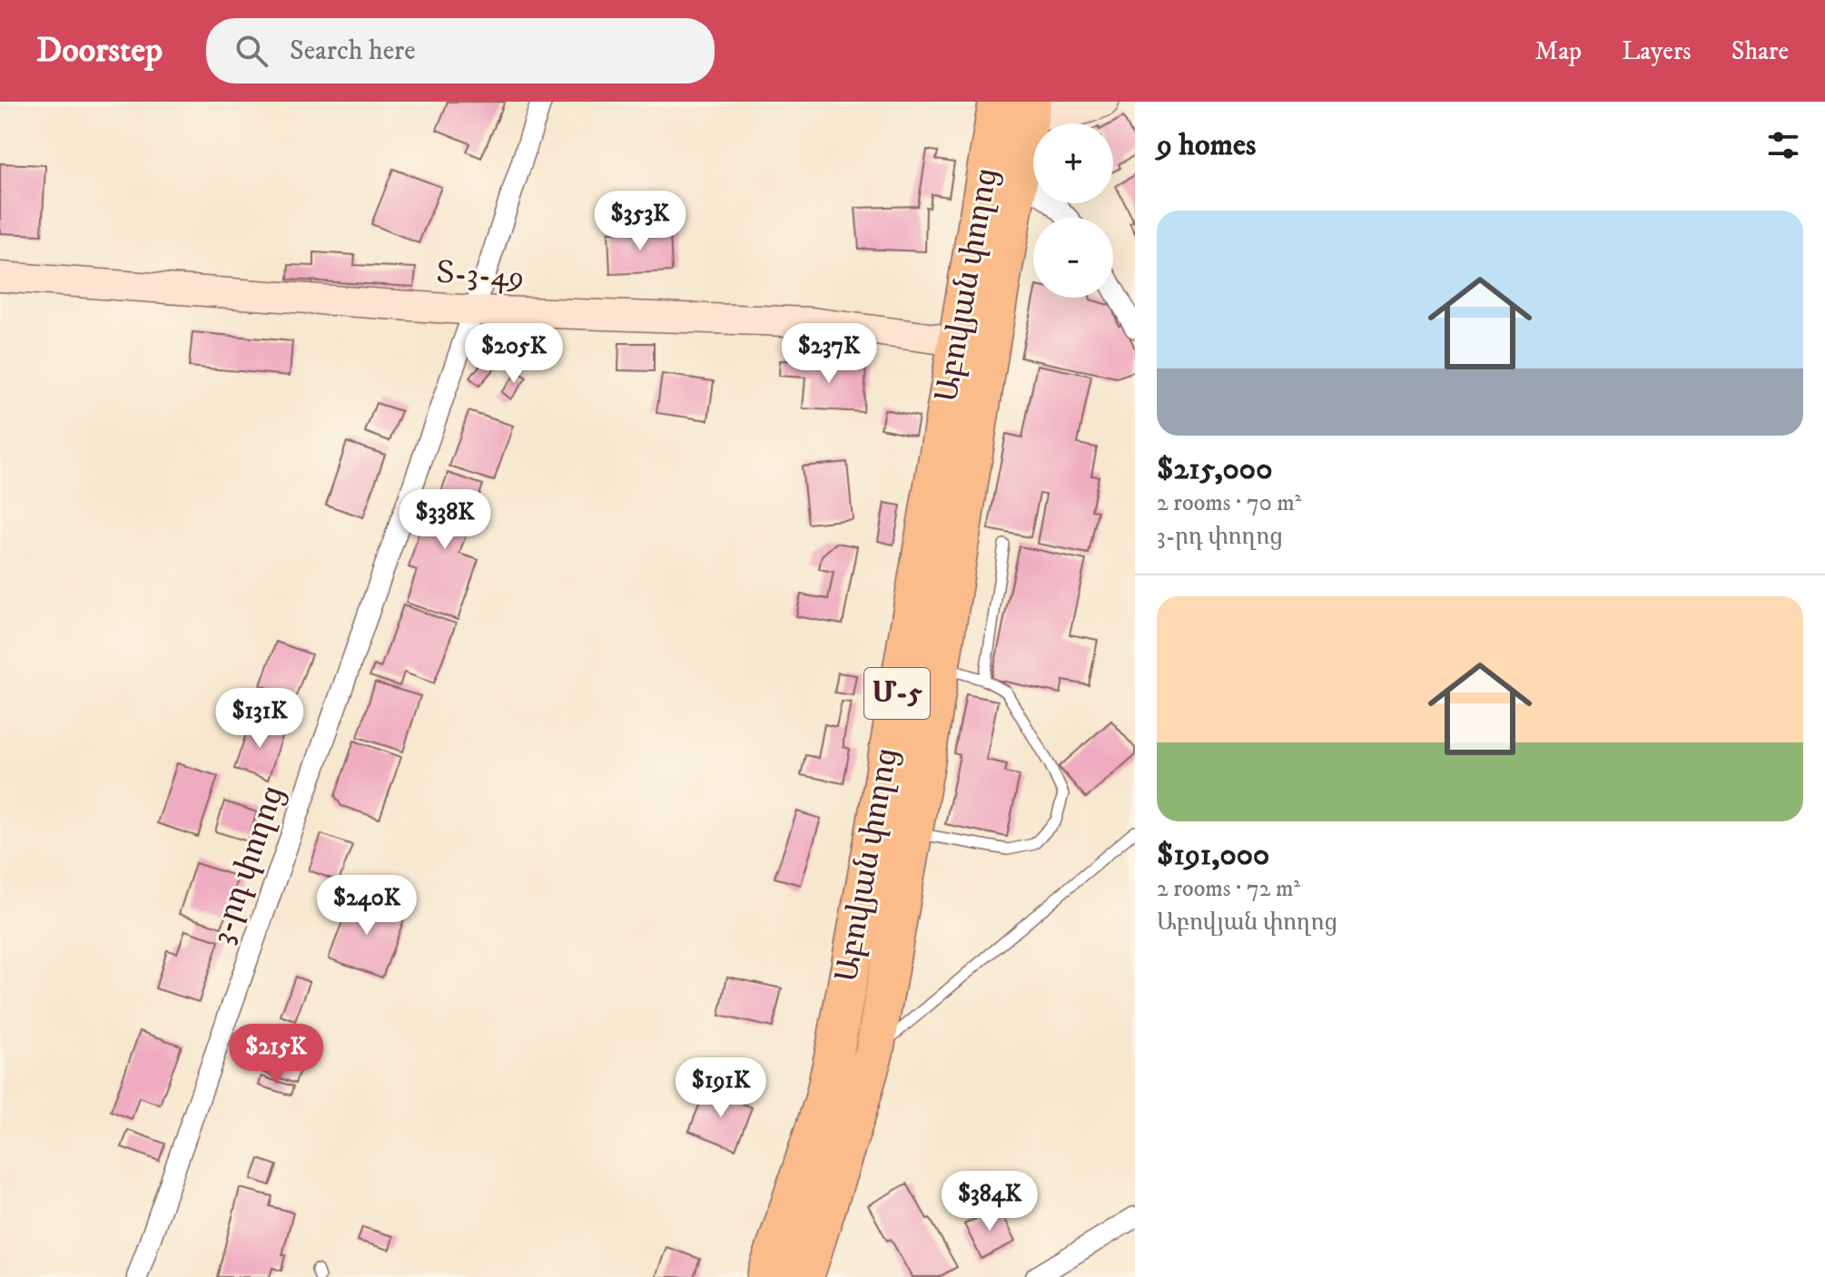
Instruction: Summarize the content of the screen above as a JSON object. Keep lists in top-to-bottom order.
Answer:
{
  "streets": {
    "highway": ["Աբովյան փողոց", "Մ-5"],
    "street": ["Տ-3-49", "3-րդ փողոց"]
  },
  "crossings": [
    ["Տ-3-49", "Աբովյան փողոց"],
    ["Տ-3-49", "3-րդ փողոց"]
  ],
  "page": {
    "header": "Doorstep",
    "search": "Search here",
    "nav": ["Map", "Layers", "Share"],
    "heading": "9 homes",
    "map_buttons": ["+", "−"],
    "list": [
      {
        "name": "$215,000",
        "note": "2 rooms · 70 m² · 3-րդ փողոց"
      },
      {
        "name": "$191,000",
        "note": "2 rooms · 72 m² · Աբովյան փողոց"
      }
    ],
    "price": [
      "$353K",
      "$205K",
      "$237K",
      "$338K",
      "$131K",
      "$240K",
      "$215K",
      "$191K",
      "$384K"
    ]
  }
}
